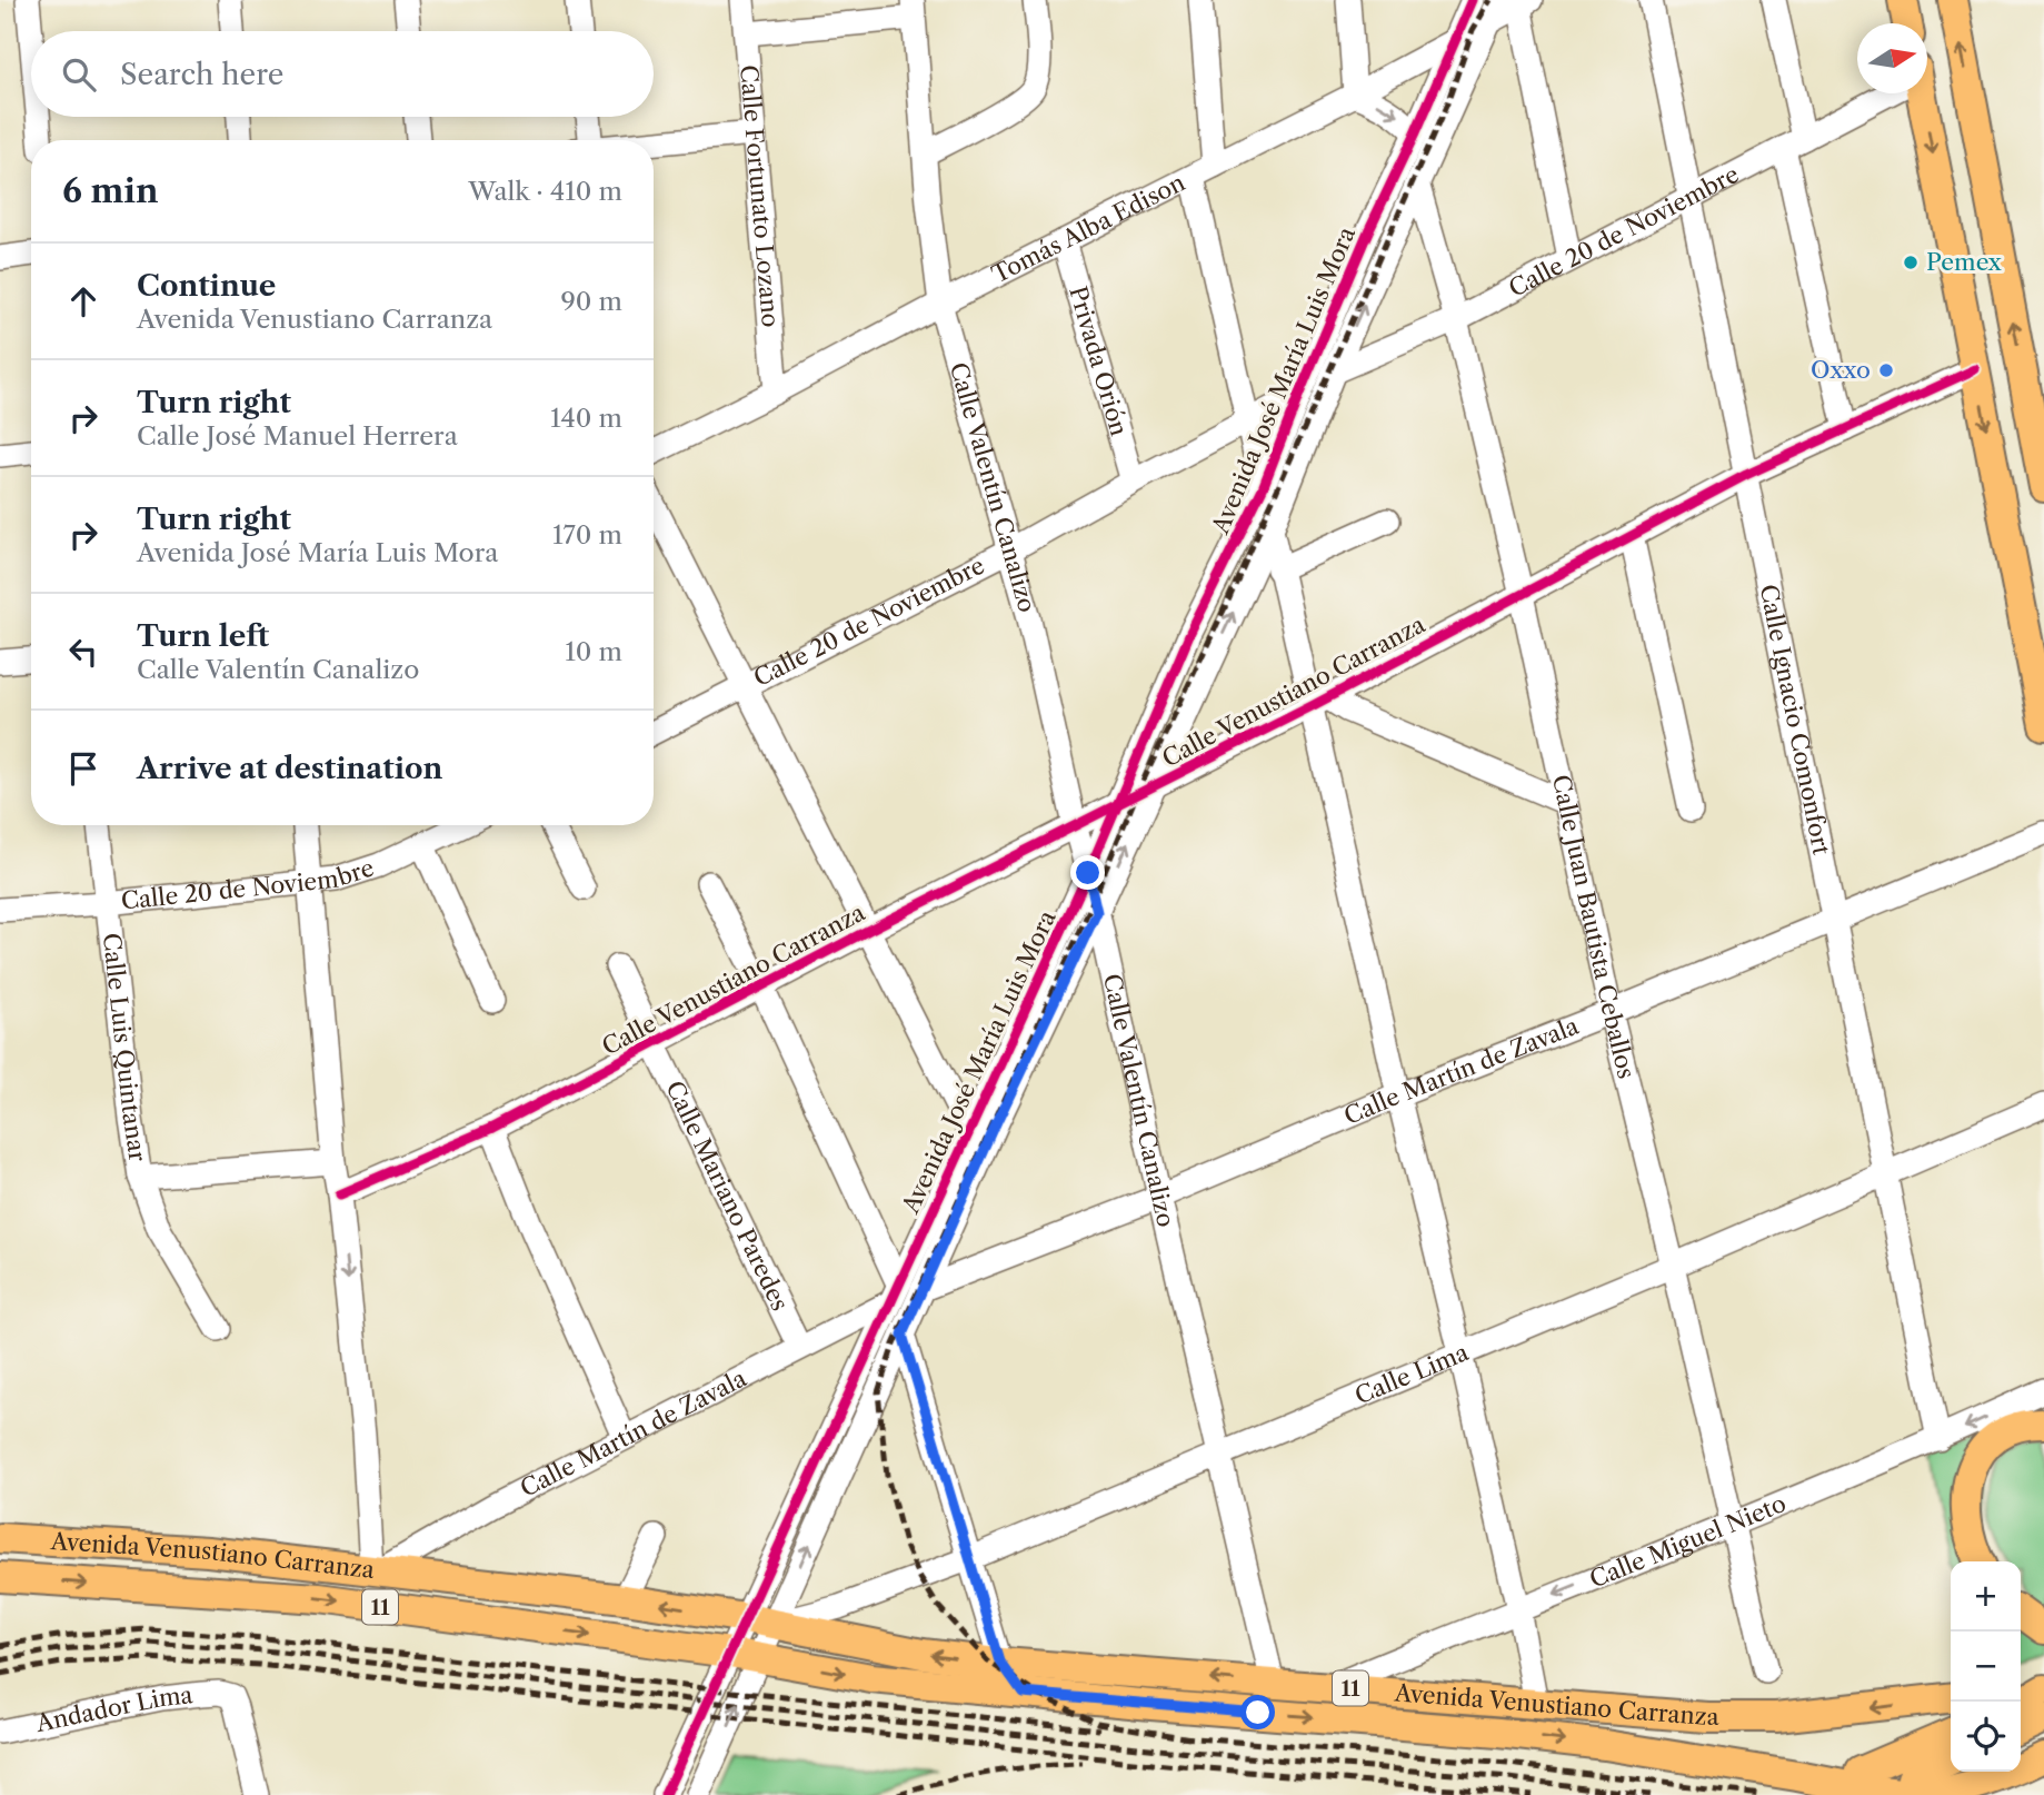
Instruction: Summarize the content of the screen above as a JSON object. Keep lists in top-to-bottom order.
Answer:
{
  "streets": {
    "main road": ["Avenida Venustiano Carranza", "11"],
    "street": [
      "Calle Fortunato Lozano",
      "Tomás Alba Edison",
      "Calle 20 de Noviembre",
      "Privada Orión",
      "Avenida José María Luis Mora",
      "Calle Valentín Canalizo",
      "Calle Venustiano Carranza",
      "Calle Ignacio Comonfort",
      "Calle Juan Bautista Ceballos",
      "Calle Luis Quintanar",
      "Calle Martín de Zavala",
      "Calle Mariano Paredes",
      "Calle Lima",
      "Calle Miguel Nieto",
      "Andador Lima"
    ]
  },
  "crossings": [
    ["Calle Fortunato Lozano", "Tomás Alba Edison"],
    ["Tomás Alba Edison", "Privada Orión"],
    ["Tomás Alba Edison", "Avenida José María Luis Mora"],
    ["Tomás Alba Edison", "Calle Valentín Canalizo"],
    ["Calle 20 de Noviembre", "Privada Orión"],
    ["Calle 20 de Noviembre", "Avenida José María Luis Mora"],
    ["Calle 20 de Noviembre", "Calle Valentín Canalizo"],
    ["Calle 20 de Noviembre", "Calle Ignacio Comonfort"],
    ["Calle 20 de Noviembre", "Calle Juan Bautista Ceballos"],
    ["Calle 20 de Noviembre", "Calle Luis Quintanar"],
    ["Avenida José María Luis Mora", "Calle Valentín Canalizo"],
    ["Avenida José María Luis Mora", "Calle Venustiano Carranza"],
    ["Avenida José María Luis Mora", "Calle Juan Bautista Ceballos"],
    ["Avenida José María Luis Mora", "Calle Martín de Zavala"],
    ["Avenida José María Luis Mora", "Calle Lima"],
    ["Avenida José María Luis Mora", "Avenida Venustiano Carranza"],
    ["Calle Valentín Canalizo", "Calle Venustiano Carranza"],
    ["Calle Valentín Canalizo", "Calle Martín de Zavala"],
    ["Calle Valentín Canalizo", "Calle Lima"],
    ["Calle Valentín Canalizo", "Avenida Venustiano Carranza"],
    ["Calle Venustiano Carranza", "Calle Ignacio Comonfort"],
    ["Calle Venustiano Carranza", "Calle Juan Bautista Ceballos"],
    ["Calle Venustiano Carranza", "Calle Mariano Paredes"],
    ["Calle Ignacio Comonfort", "Calle Martín de Zavala"],
    ["Calle Ignacio Comonfort", "Calle Lima"],
    ["Calle Ignacio Comonfort", "Calle Miguel Nieto"],
    ["Calle Juan Bautista Ceballos", "Calle Martín de Zavala"],
    ["Calle Juan Bautista Ceballos", "Calle Lima"],
    ["Calle Juan Bautista Ceballos", "Calle Miguel Nieto"],
    ["Calle Martín de Zavala", "Calle Mariano Paredes"],
    ["Calle Martín de Zavala", "Avenida Venustiano Carranza"],
    ["Calle Lima", "Avenida Venustiano Carranza"],
    ["Calle Miguel Nieto", "Avenida Venustiano Carranza"]
  ],
  "one_way": ["Calle Miguel Nieto"],
  "places": ["Pemex", "Oxxo"],
  "north": "right",
  "page": {
    "search": "Search here",
    "heading": ["6 min", "Walk · 410 m"],
    "list": [
      ["Continue", "Avenida Venustiano Carranza", "90 m"],
      ["Turn right", "Calle José Manuel Herrera", "140 m"],
      ["Turn right", "Avenida José María Luis Mora", "170 m"],
      ["Turn left", "Calle Valentín Canalizo", "10 m"],
      "Arrive at destination"
    ],
    "map_buttons": ["+", "−"]
  }
}
